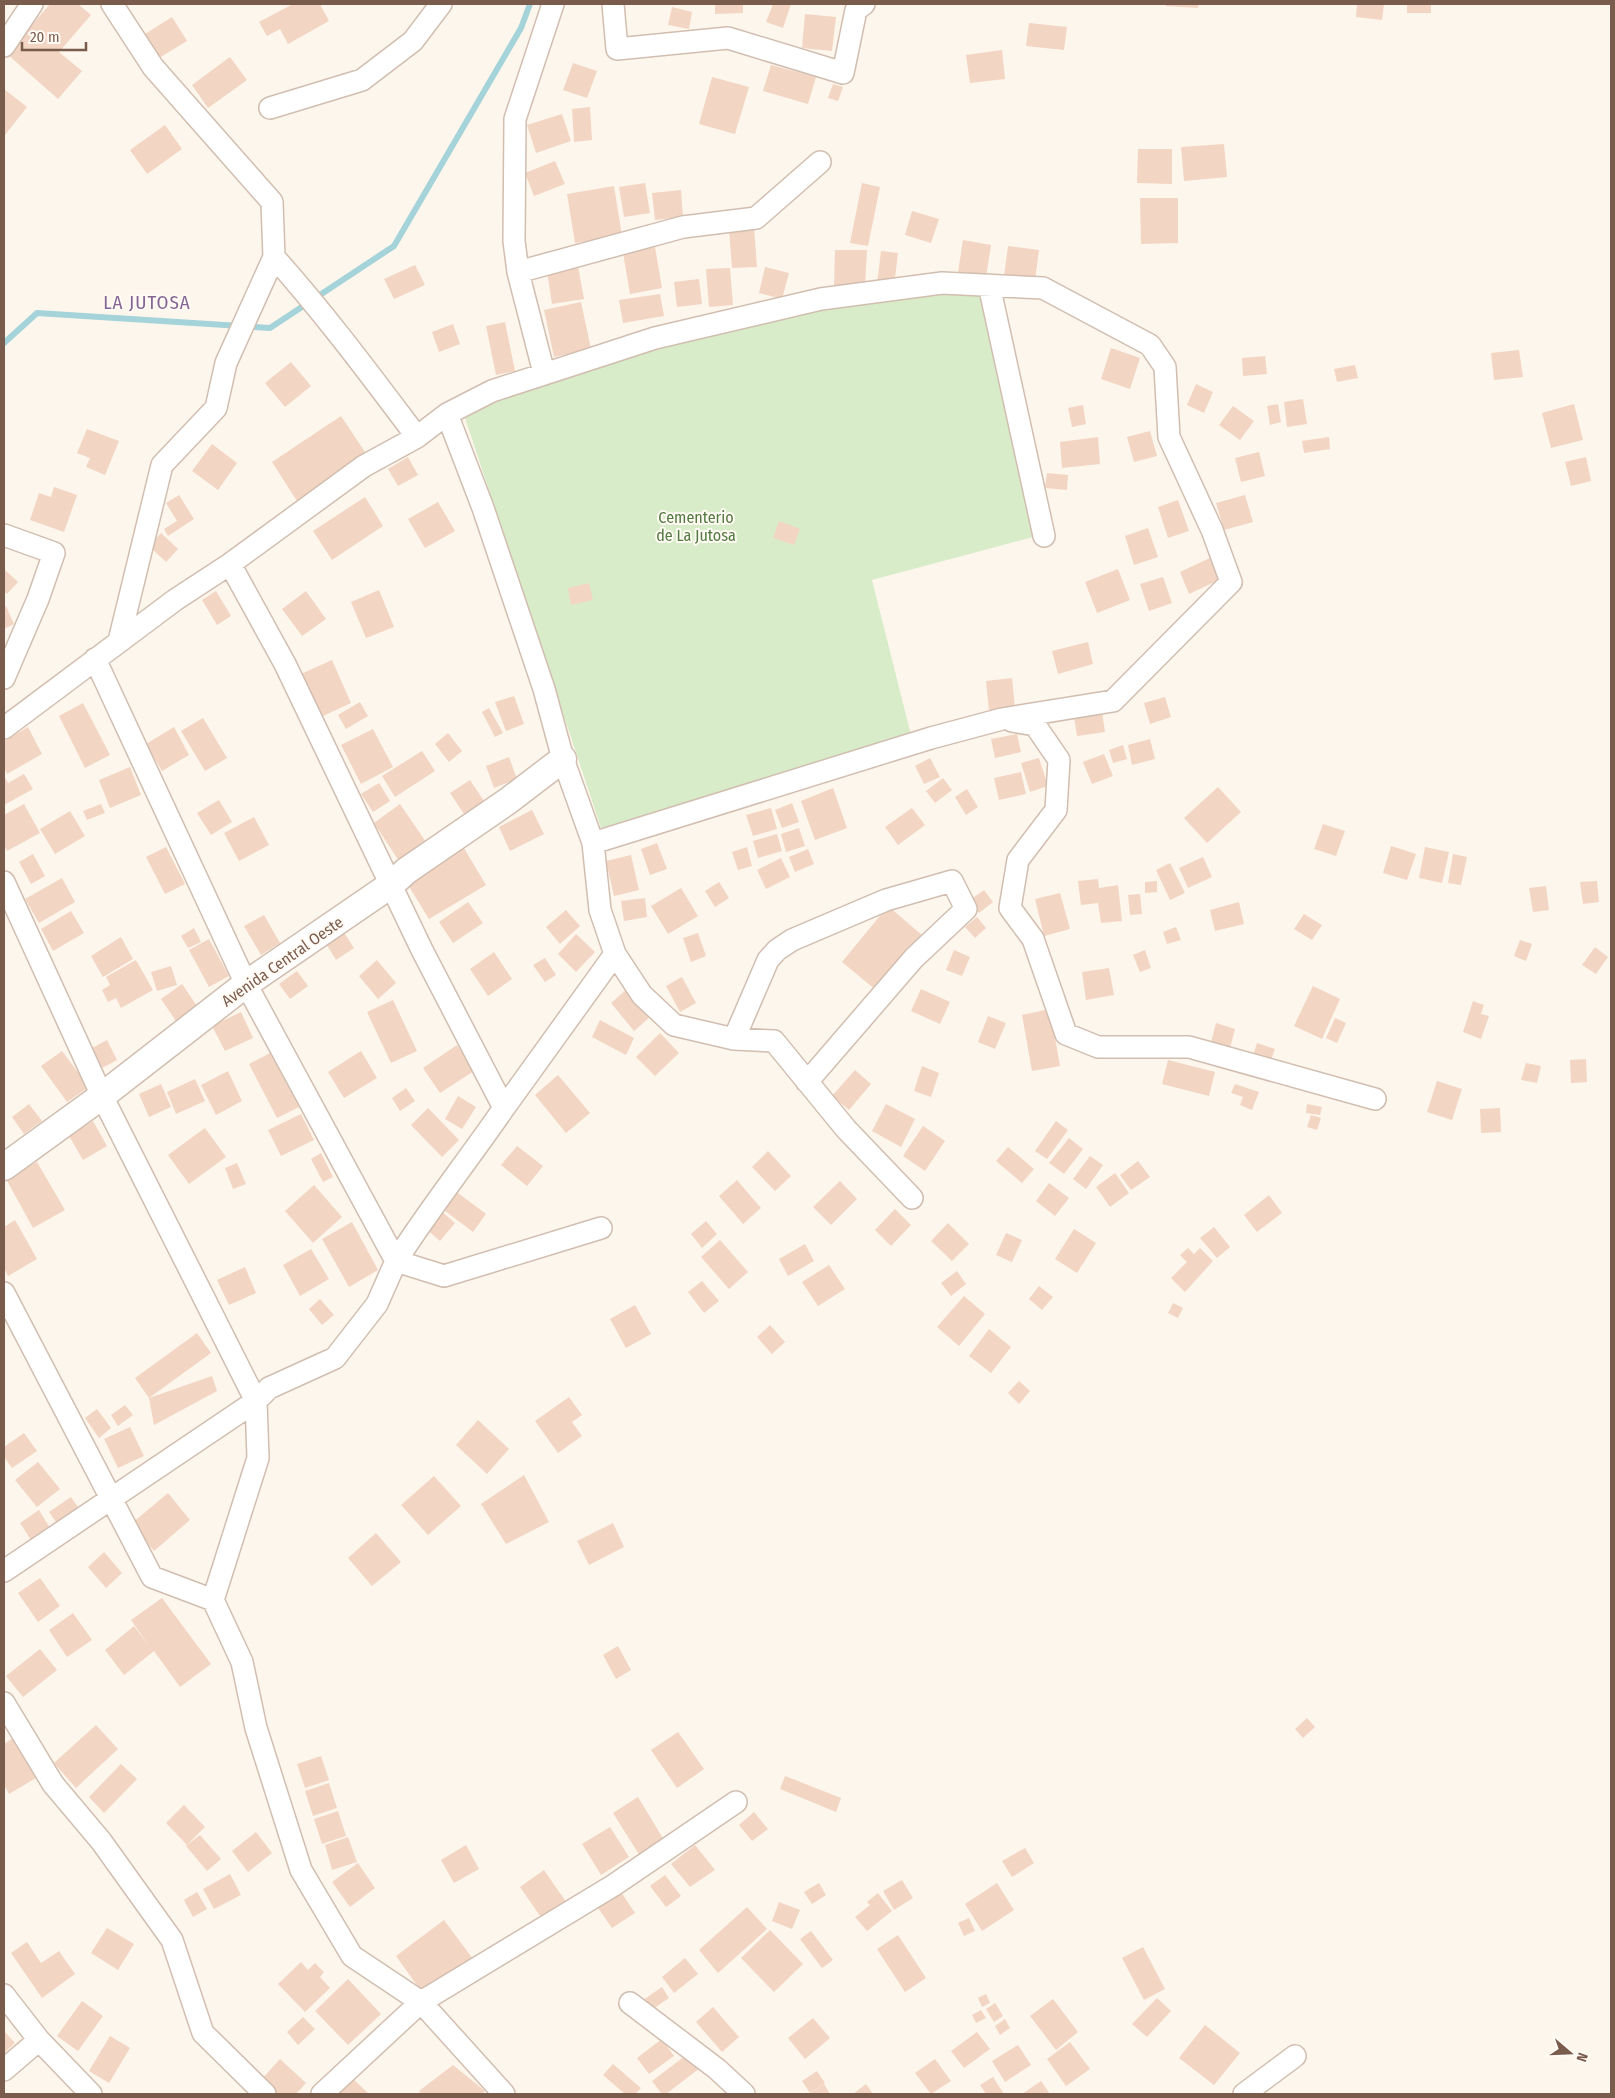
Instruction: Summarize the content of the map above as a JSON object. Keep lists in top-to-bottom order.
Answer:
{
  "streets": {
    "street": ["Avenida Central Oeste"]
  },
  "districts": ["LA JUTOSA"],
  "parks": ["Cementerio de La Jutosa"],
  "scale_bar": "20 m",
  "north": "right"
}
